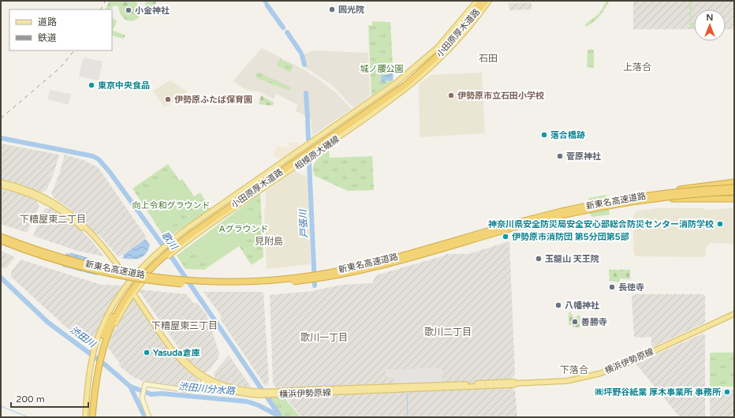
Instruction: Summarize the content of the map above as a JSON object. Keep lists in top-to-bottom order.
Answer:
{
  "streets": {
    "highway": ["小田原厚木道路", "新東名高速道路"],
    "main road": ["相模原大磯線", "横浜伊勢原線"]
  },
  "crossings": [
    ["小田原厚木道路", "相模原大磯線"]
  ],
  "districts": [
    "石田",
    "上落合",
    "下糟屋東二丁目",
    "見附島",
    "下糟屋東三丁目",
    "歌川二丁目",
    "歌川一丁目",
    "下落合"
  ],
  "water": [
    "戸張川",
    "歌川",
    "渋田川",
    "渋田川分水路"
  ],
  "parks": ["城ノ腰公園", "向上令和グラウンド", "Aグラウンド"],
  "places": [
    "圓光院",
    "小金神社",
    "東京中央食品",
    "伊勢原市立石田小学校",
    "伊勢原ふたば保育園",
    "落合橋跡",
    "菅原神社",
    "神奈川県安全防災局安全安心部総合防災センター消防学校",
    "伊勢原市消防団 第5分団第5部",
    "玉龍山 天王院",
    "長徳寺",
    "八幡神社",
    "善勝寺",
    "Yasuda倉庫",
    "㈱坪野谷紙業 厚木事業所 事務所"
  ],
  "legend": ["道路", "鉄道"],
  "scale_bar": "200 m",
  "north": "top"
}
